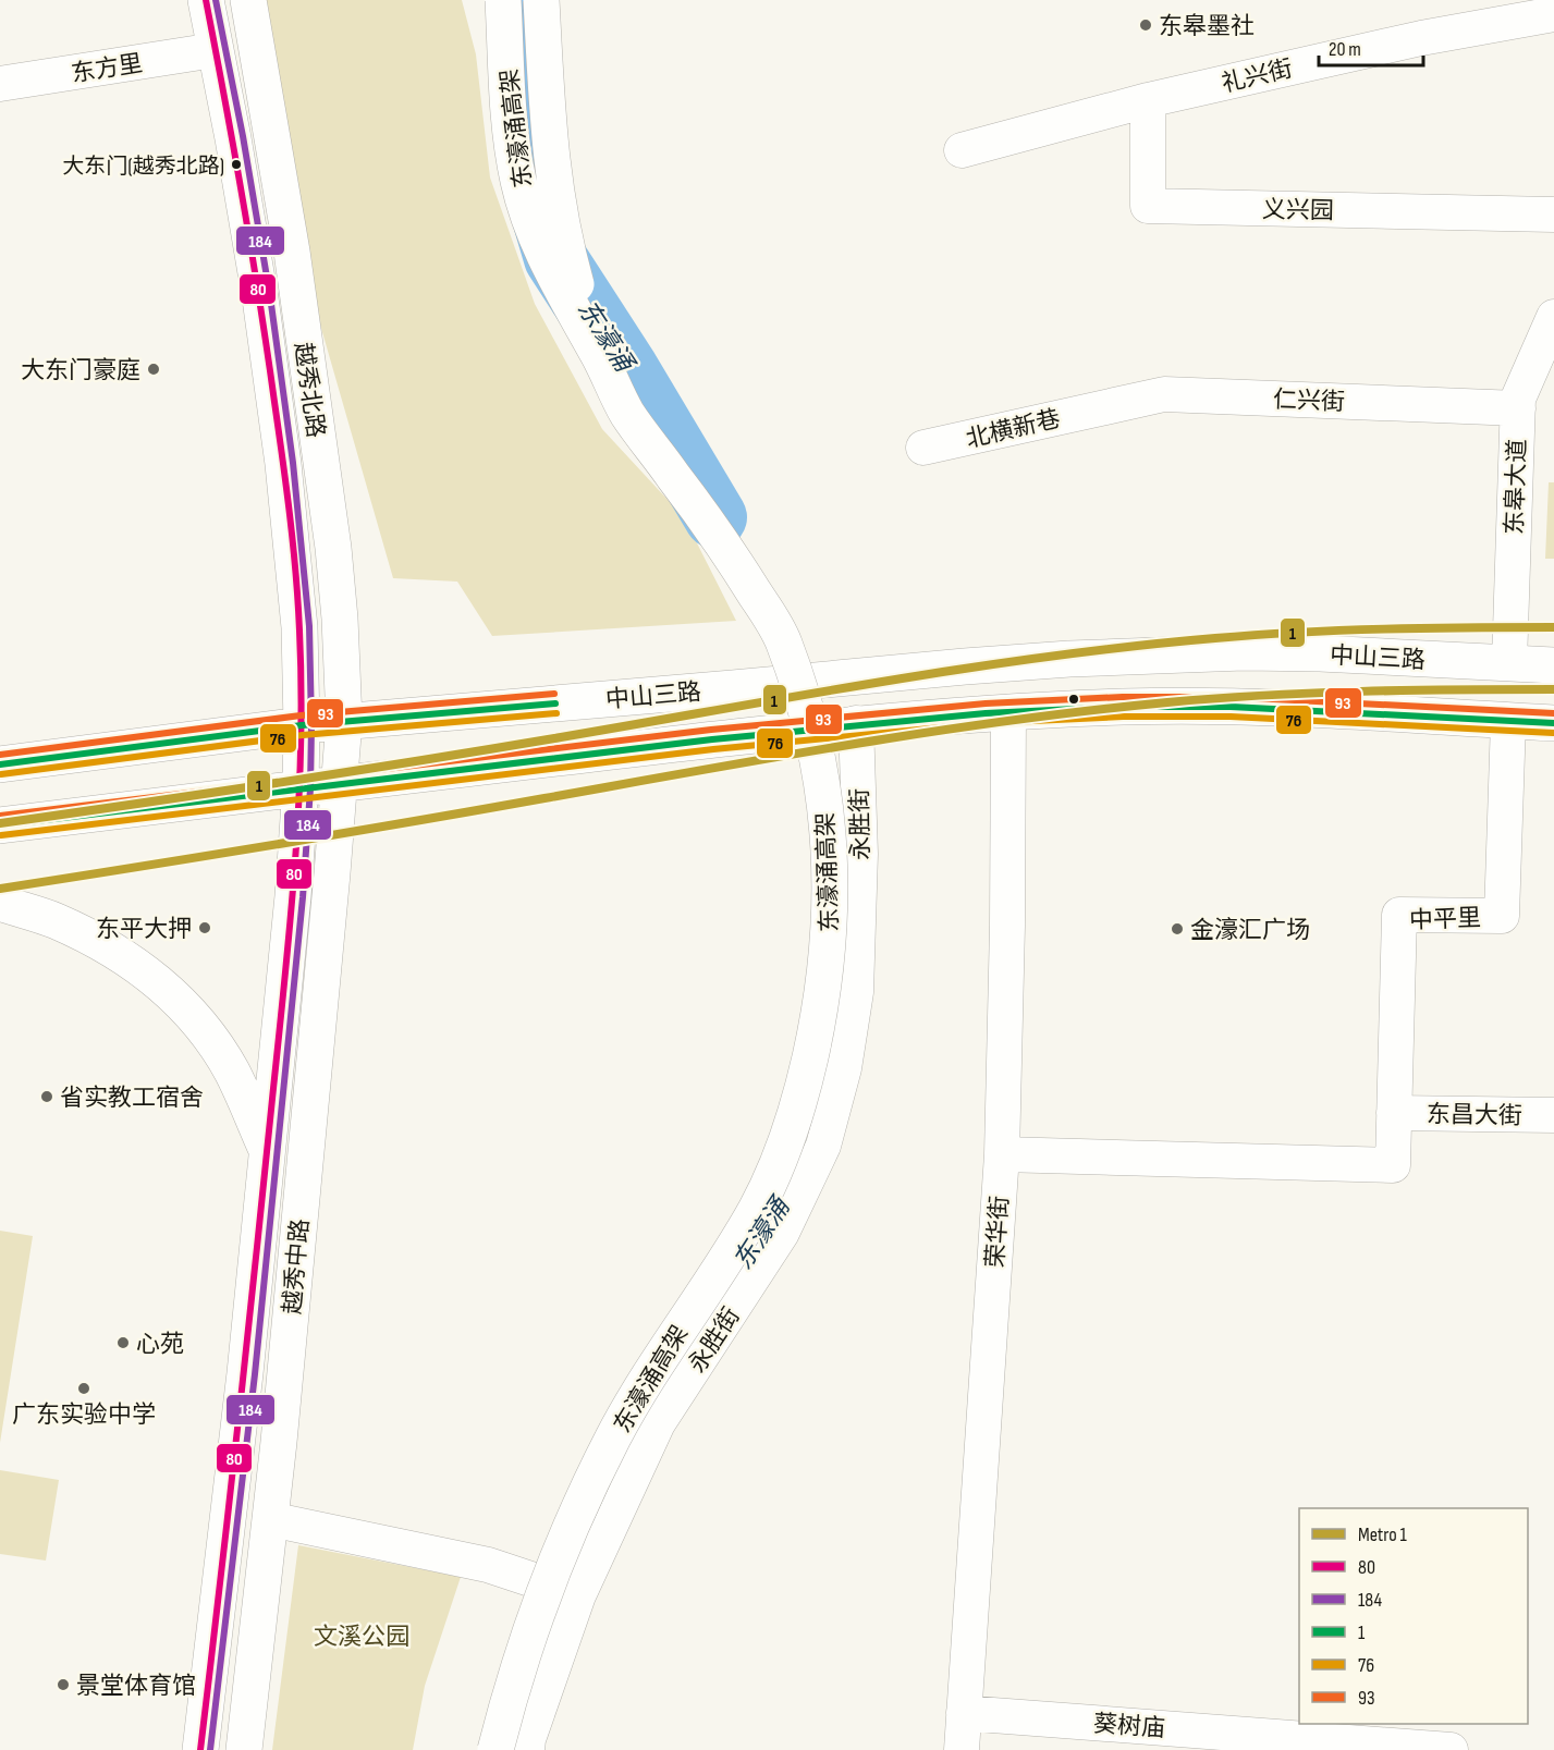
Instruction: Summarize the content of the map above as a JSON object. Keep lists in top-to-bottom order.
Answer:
{
  "streets": {
    "main road": [
      "东濠涌高架",
      "越秀北路",
      "中山三路",
      "越秀中路"
    ],
    "street": [
      "东方里",
      "礼兴街",
      "义兴园",
      "仁兴街",
      "北横新巷",
      "东皋大道",
      "永胜街",
      "中平里",
      "东昌大街",
      "荣华街",
      "葵树庙"
    ]
  },
  "crossings": [
    ["东方里", "越秀北路"],
    ["礼兴街", "义兴园"],
    ["越秀北路", "中山三路"],
    ["越秀北路", "越秀中路"],
    ["仁兴街", "北横新巷"],
    ["仁兴街", "东皋大道"],
    ["东皋大道", "中山三路"],
    ["中山三路", "永胜街"],
    ["中山三路", "中平里"],
    ["中山三路", "荣华街"],
    ["中山三路", "越秀中路"],
    ["中平里", "东昌大街"],
    ["中平里", "荣华街"],
    ["荣华街", "葵树庙"]
  ],
  "water": ["东濠涌"],
  "parks": ["文溪公园"],
  "places": [
    "东皋墨社",
    "大东门(越秀北路)",
    "大东门豪庭",
    "东平大押",
    "金濠汇广场",
    "省实教工宿舍",
    "心苑",
    "广东实验中学",
    "景堂体育馆"
  ],
  "lines": [
    "transit line 80",
    "transit line 184",
    "metro line 1",
    "transit line 93",
    "transit line 1",
    "transit line 76"
  ],
  "legend": [
    "Metro 1",
    "80",
    "184",
    "1",
    "76",
    "93"
  ],
  "scale_bar": "20 m"
}
